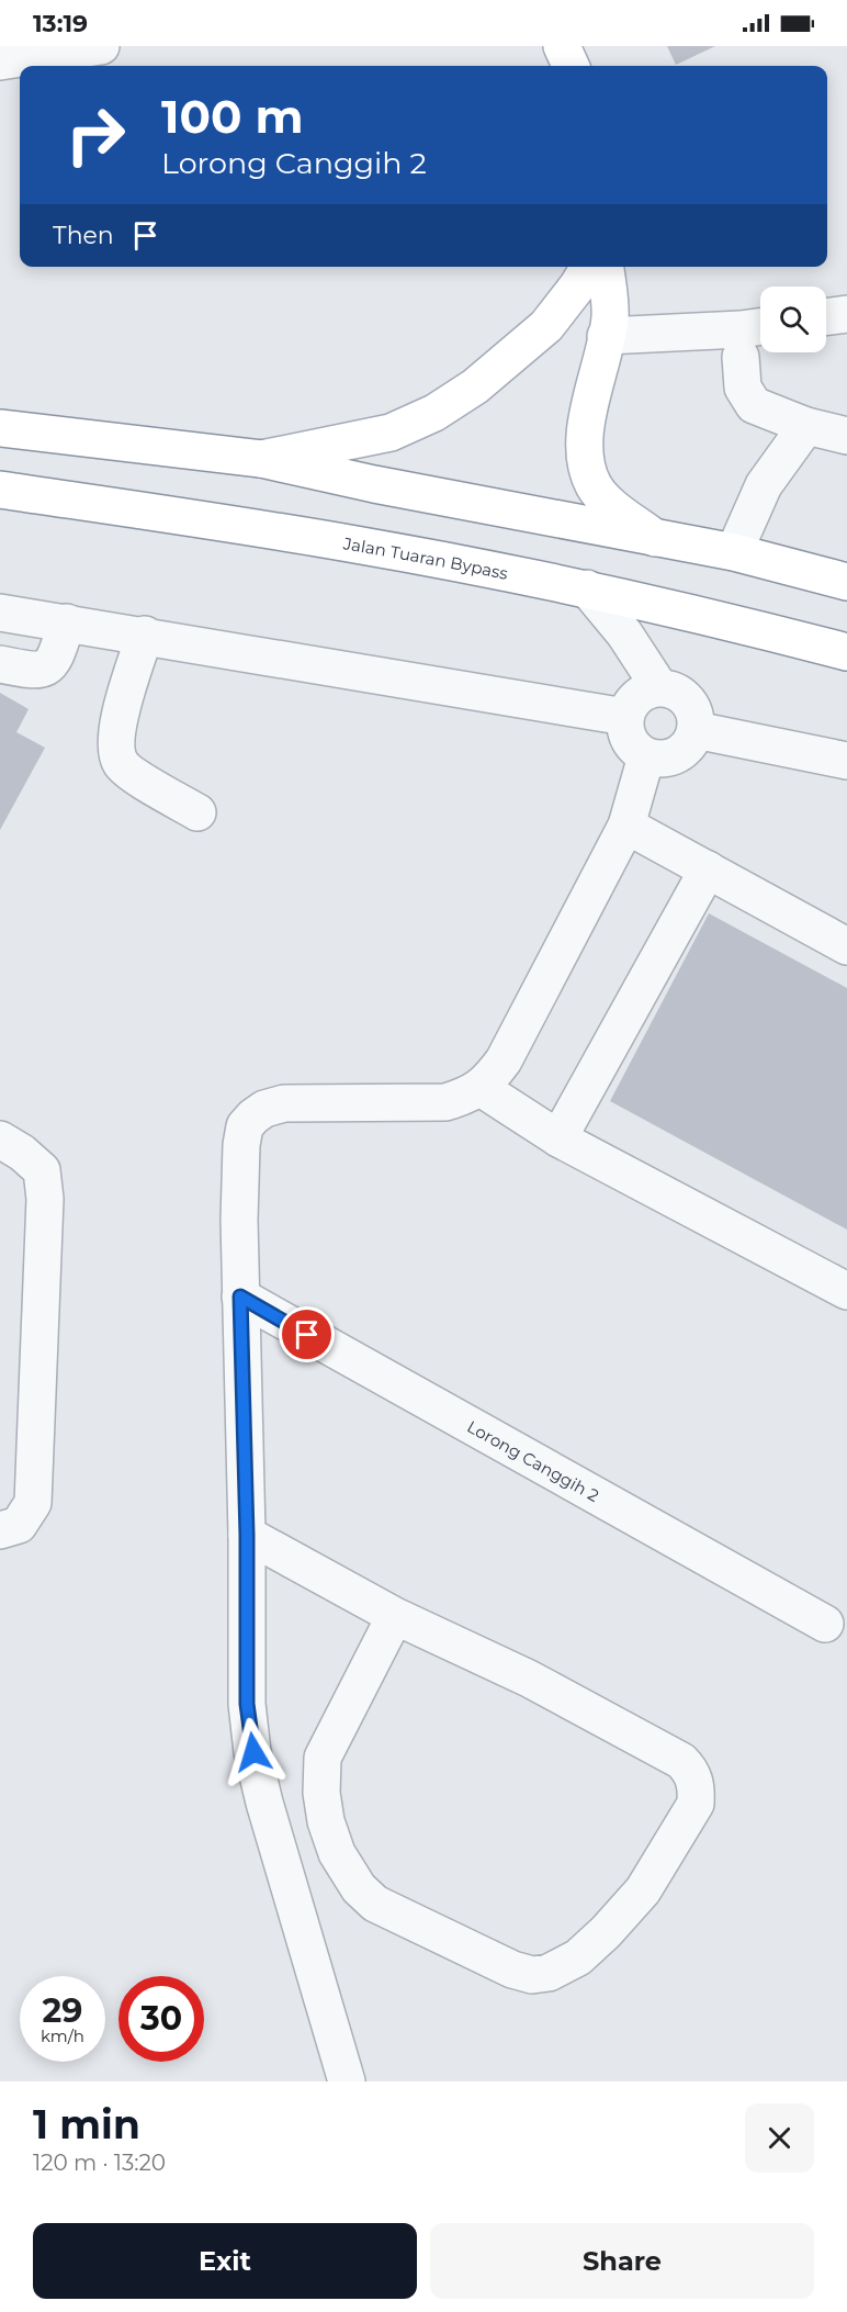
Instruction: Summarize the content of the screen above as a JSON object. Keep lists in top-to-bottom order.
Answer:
{
  "streets": {
    "main road": ["Jalan Tuaran Bypass"],
    "street": ["Lorong Canggih 2"]
  },
  "page": {
    "status": "13:19",
    "turn": ["100 m", "Lorong Canggih 2"],
    "then": "Then",
    "speed": "29 km/h",
    "limit": "30",
    "heading": ["1 min", "120 m · 13:20"],
    "buttons": ["Exit", "Share"]
  }
}
